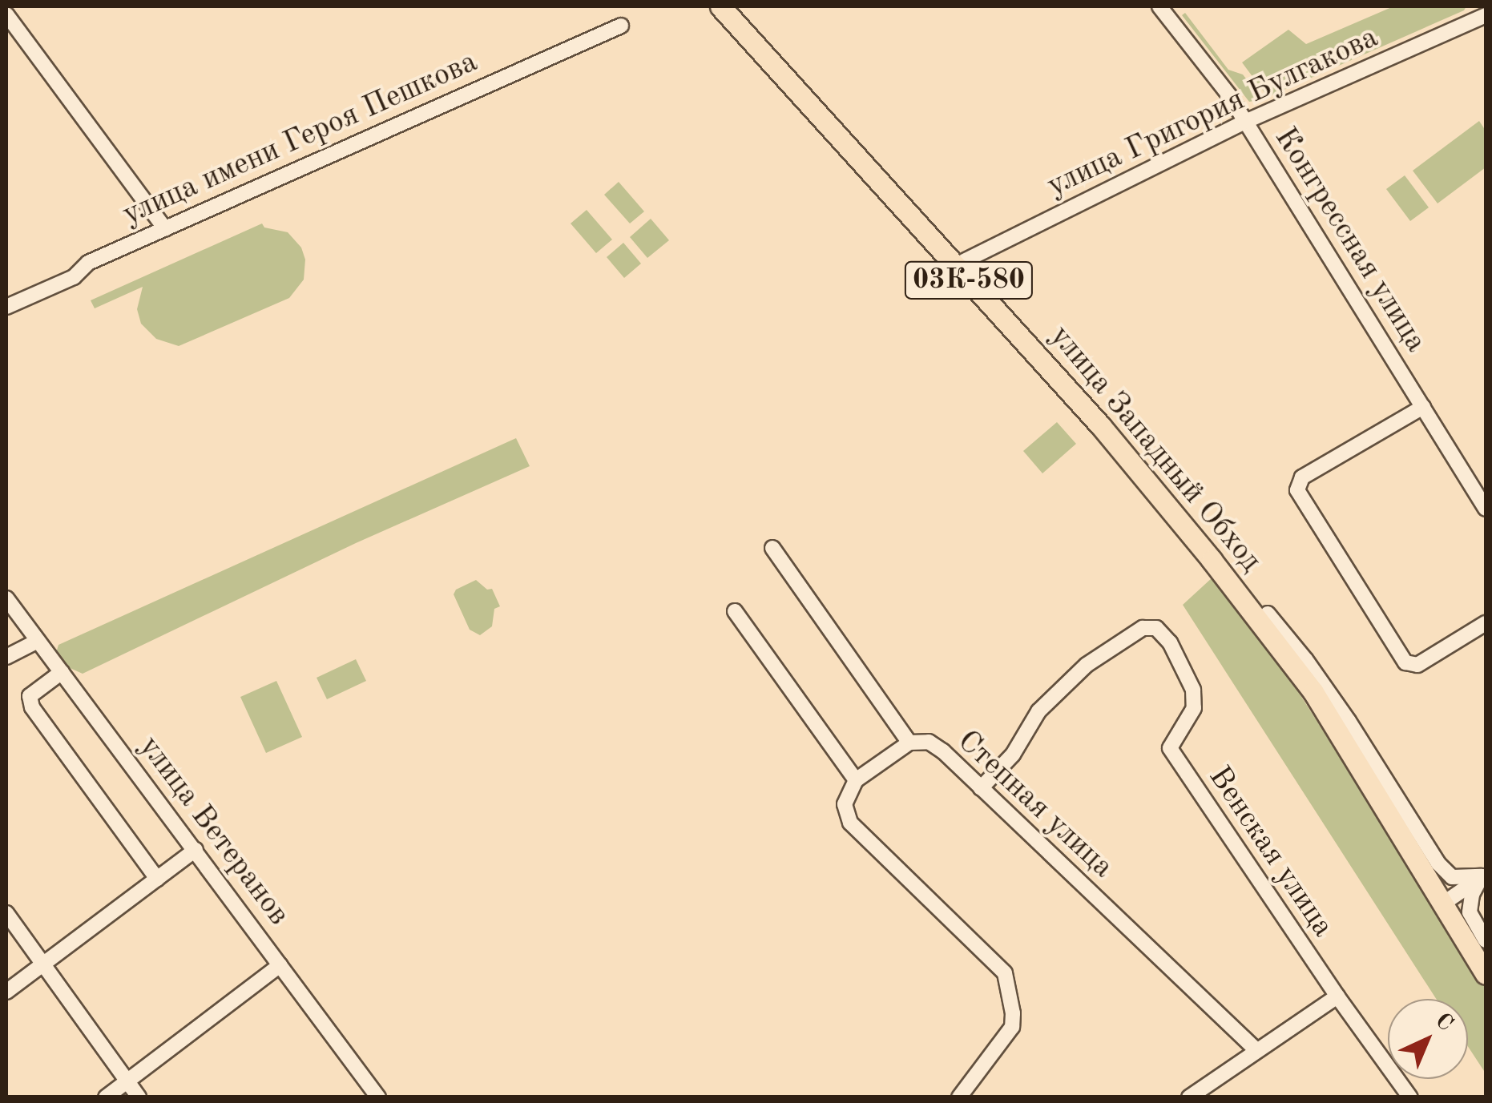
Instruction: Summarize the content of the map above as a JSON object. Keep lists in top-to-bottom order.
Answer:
{
  "streets": {
    "highway": ["03К-580", "улица Западный Обход"],
    "street": [
      "улица Григория Булгакова",
      "улица имени Героя Пешкова",
      "Конгрессная улица",
      "Степная улица",
      "улица Ветеранов",
      "Венская улица"
    ]
  },
  "crossings": [
    ["улица Григория Булгакова", "Конгрессная улица"],
    ["улица Григория Булгакова", "улица Западный Обход"],
    ["Степная улица", "Венская улица"]
  ],
  "north": "top right"
}
